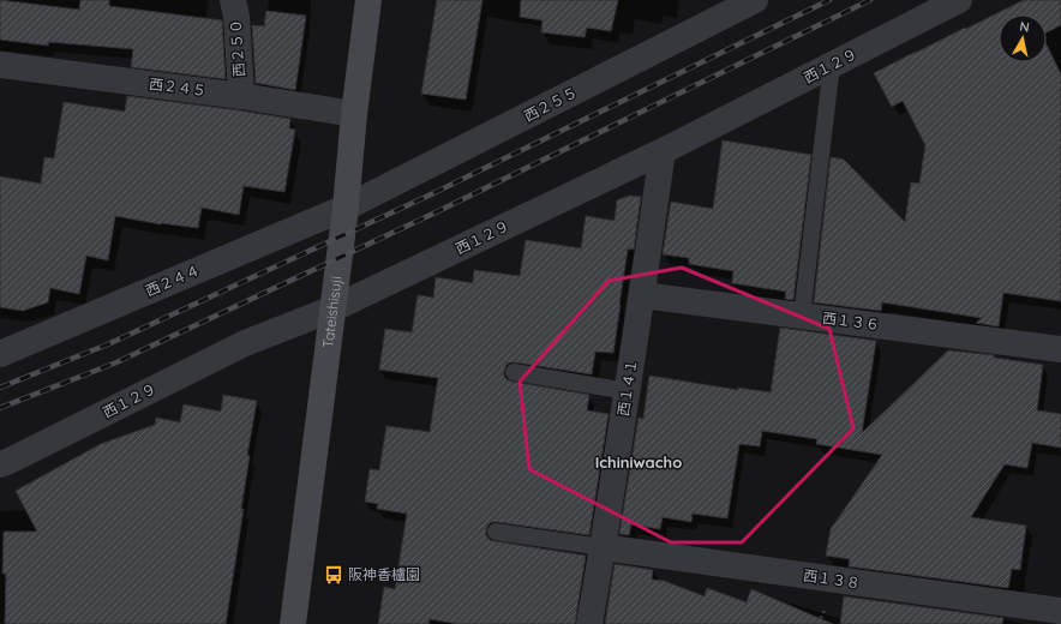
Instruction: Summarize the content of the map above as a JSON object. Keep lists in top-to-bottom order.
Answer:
{
  "streets": {
    "street": [
      "西２５０",
      "西１２９",
      "西２４５",
      "西２５５",
      "西２４４",
      "Tateishisuji",
      "西１３６",
      "西１４１",
      "西１３８"
    ]
  },
  "crossings": [
    ["西２５０", "西２４５"],
    ["西１２９", "Tateishisuji"],
    ["西１２９", "西１４１"],
    ["西２４５", "Tateishisuji"],
    ["西２５５", "西２４４"],
    ["西２５５", "Tateishisuji"],
    ["西２４４", "Tateishisuji"],
    ["西１３６", "西１４１"],
    ["西１４１", "西１３８"]
  ],
  "districts": ["Ichiniwacho"],
  "places": {
    "bus stop": ["阪神香櫨園"]
  },
  "north": "top"
}
